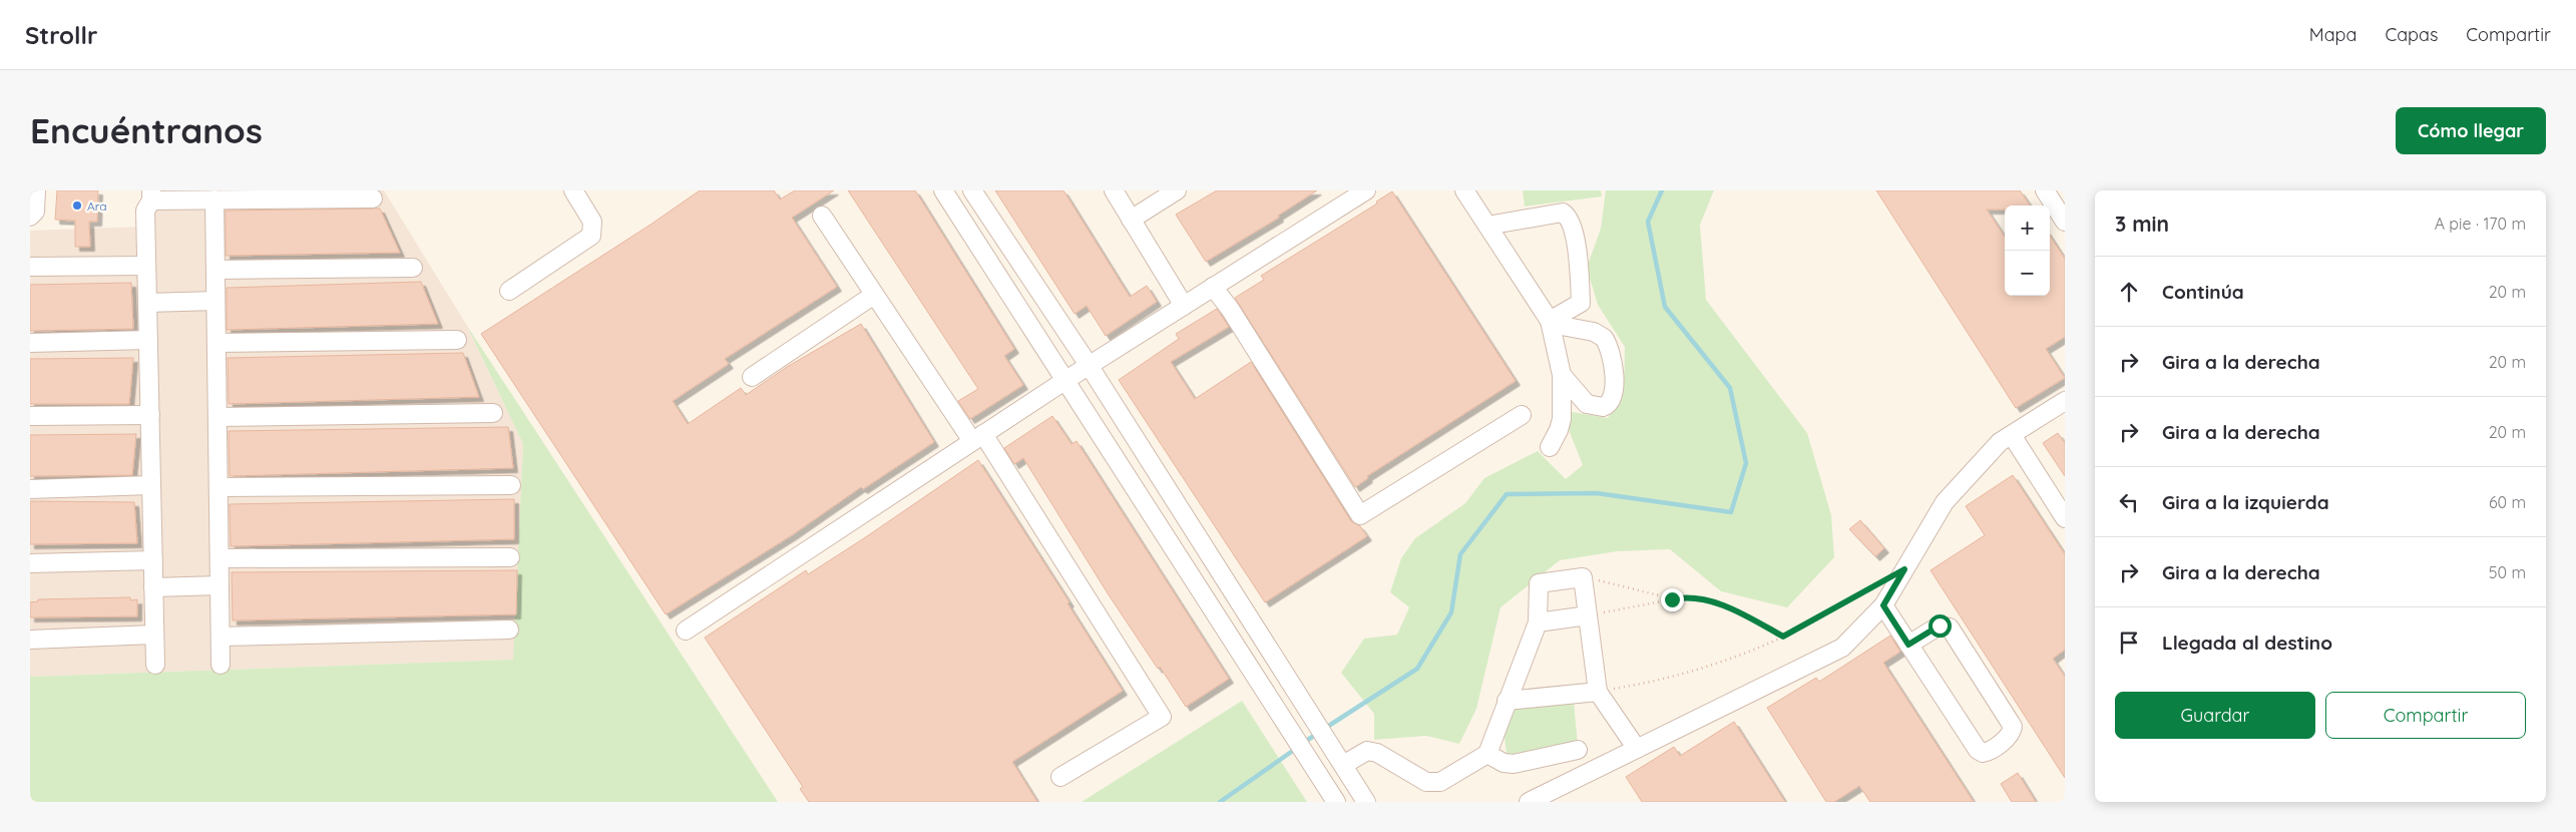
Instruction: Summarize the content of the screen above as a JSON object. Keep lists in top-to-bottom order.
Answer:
{
  "places": ["Ara"],
  "page": {
    "header": "Strollr",
    "nav": ["Mapa", "Capas", "Compartir"],
    "buttons": [
      "Cómo llegar",
      ["Guardar", "Compartir"]
    ],
    "title": "Encuéntranos",
    "heading": ["3 min", "A pie · 170 m"],
    "map_buttons": ["+", "−"],
    "list": [
      ["Continúa", "20 m"],
      ["Gira a la derecha", "20 m"],
      ["Gira a la derecha", "20 m"],
      ["Gira a la izquierda", "60 m"],
      ["Gira a la derecha", "50 m"],
      "Llegada al destino"
    ]
  }
}
